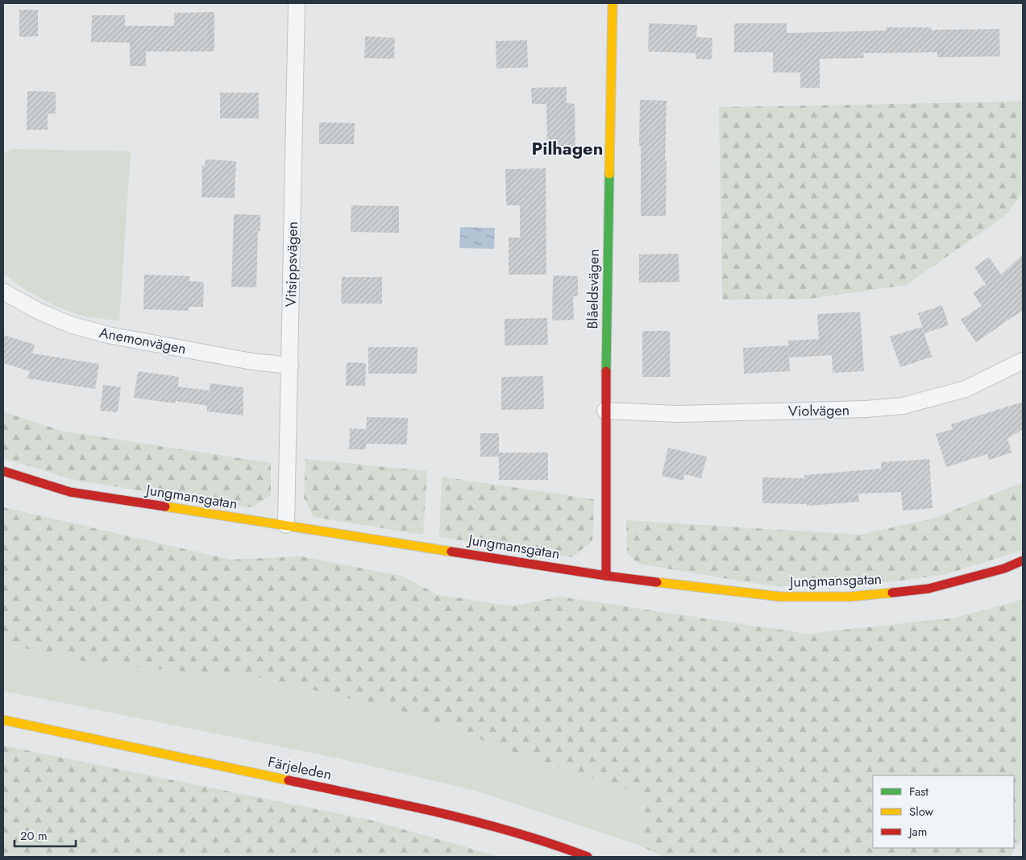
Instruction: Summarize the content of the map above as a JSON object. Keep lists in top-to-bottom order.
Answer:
{
  "streets": {
    "street": [
      "Vitsippsvägen",
      "Blåeldsvägen",
      "Anemonvägen",
      "Violvägen",
      "Jungmansgatan",
      "Färjeleden"
    ]
  },
  "crossings": [
    ["Vitsippsvägen", "Anemonvägen"],
    ["Vitsippsvägen", "Jungmansgatan"],
    ["Blåeldsvägen", "Violvägen"],
    ["Blåeldsvägen", "Jungmansgatan"]
  ],
  "districts": ["Pilhagen"],
  "legend": ["Fast", "Slow", "Jam"],
  "scale_bar": "20 m"
}
